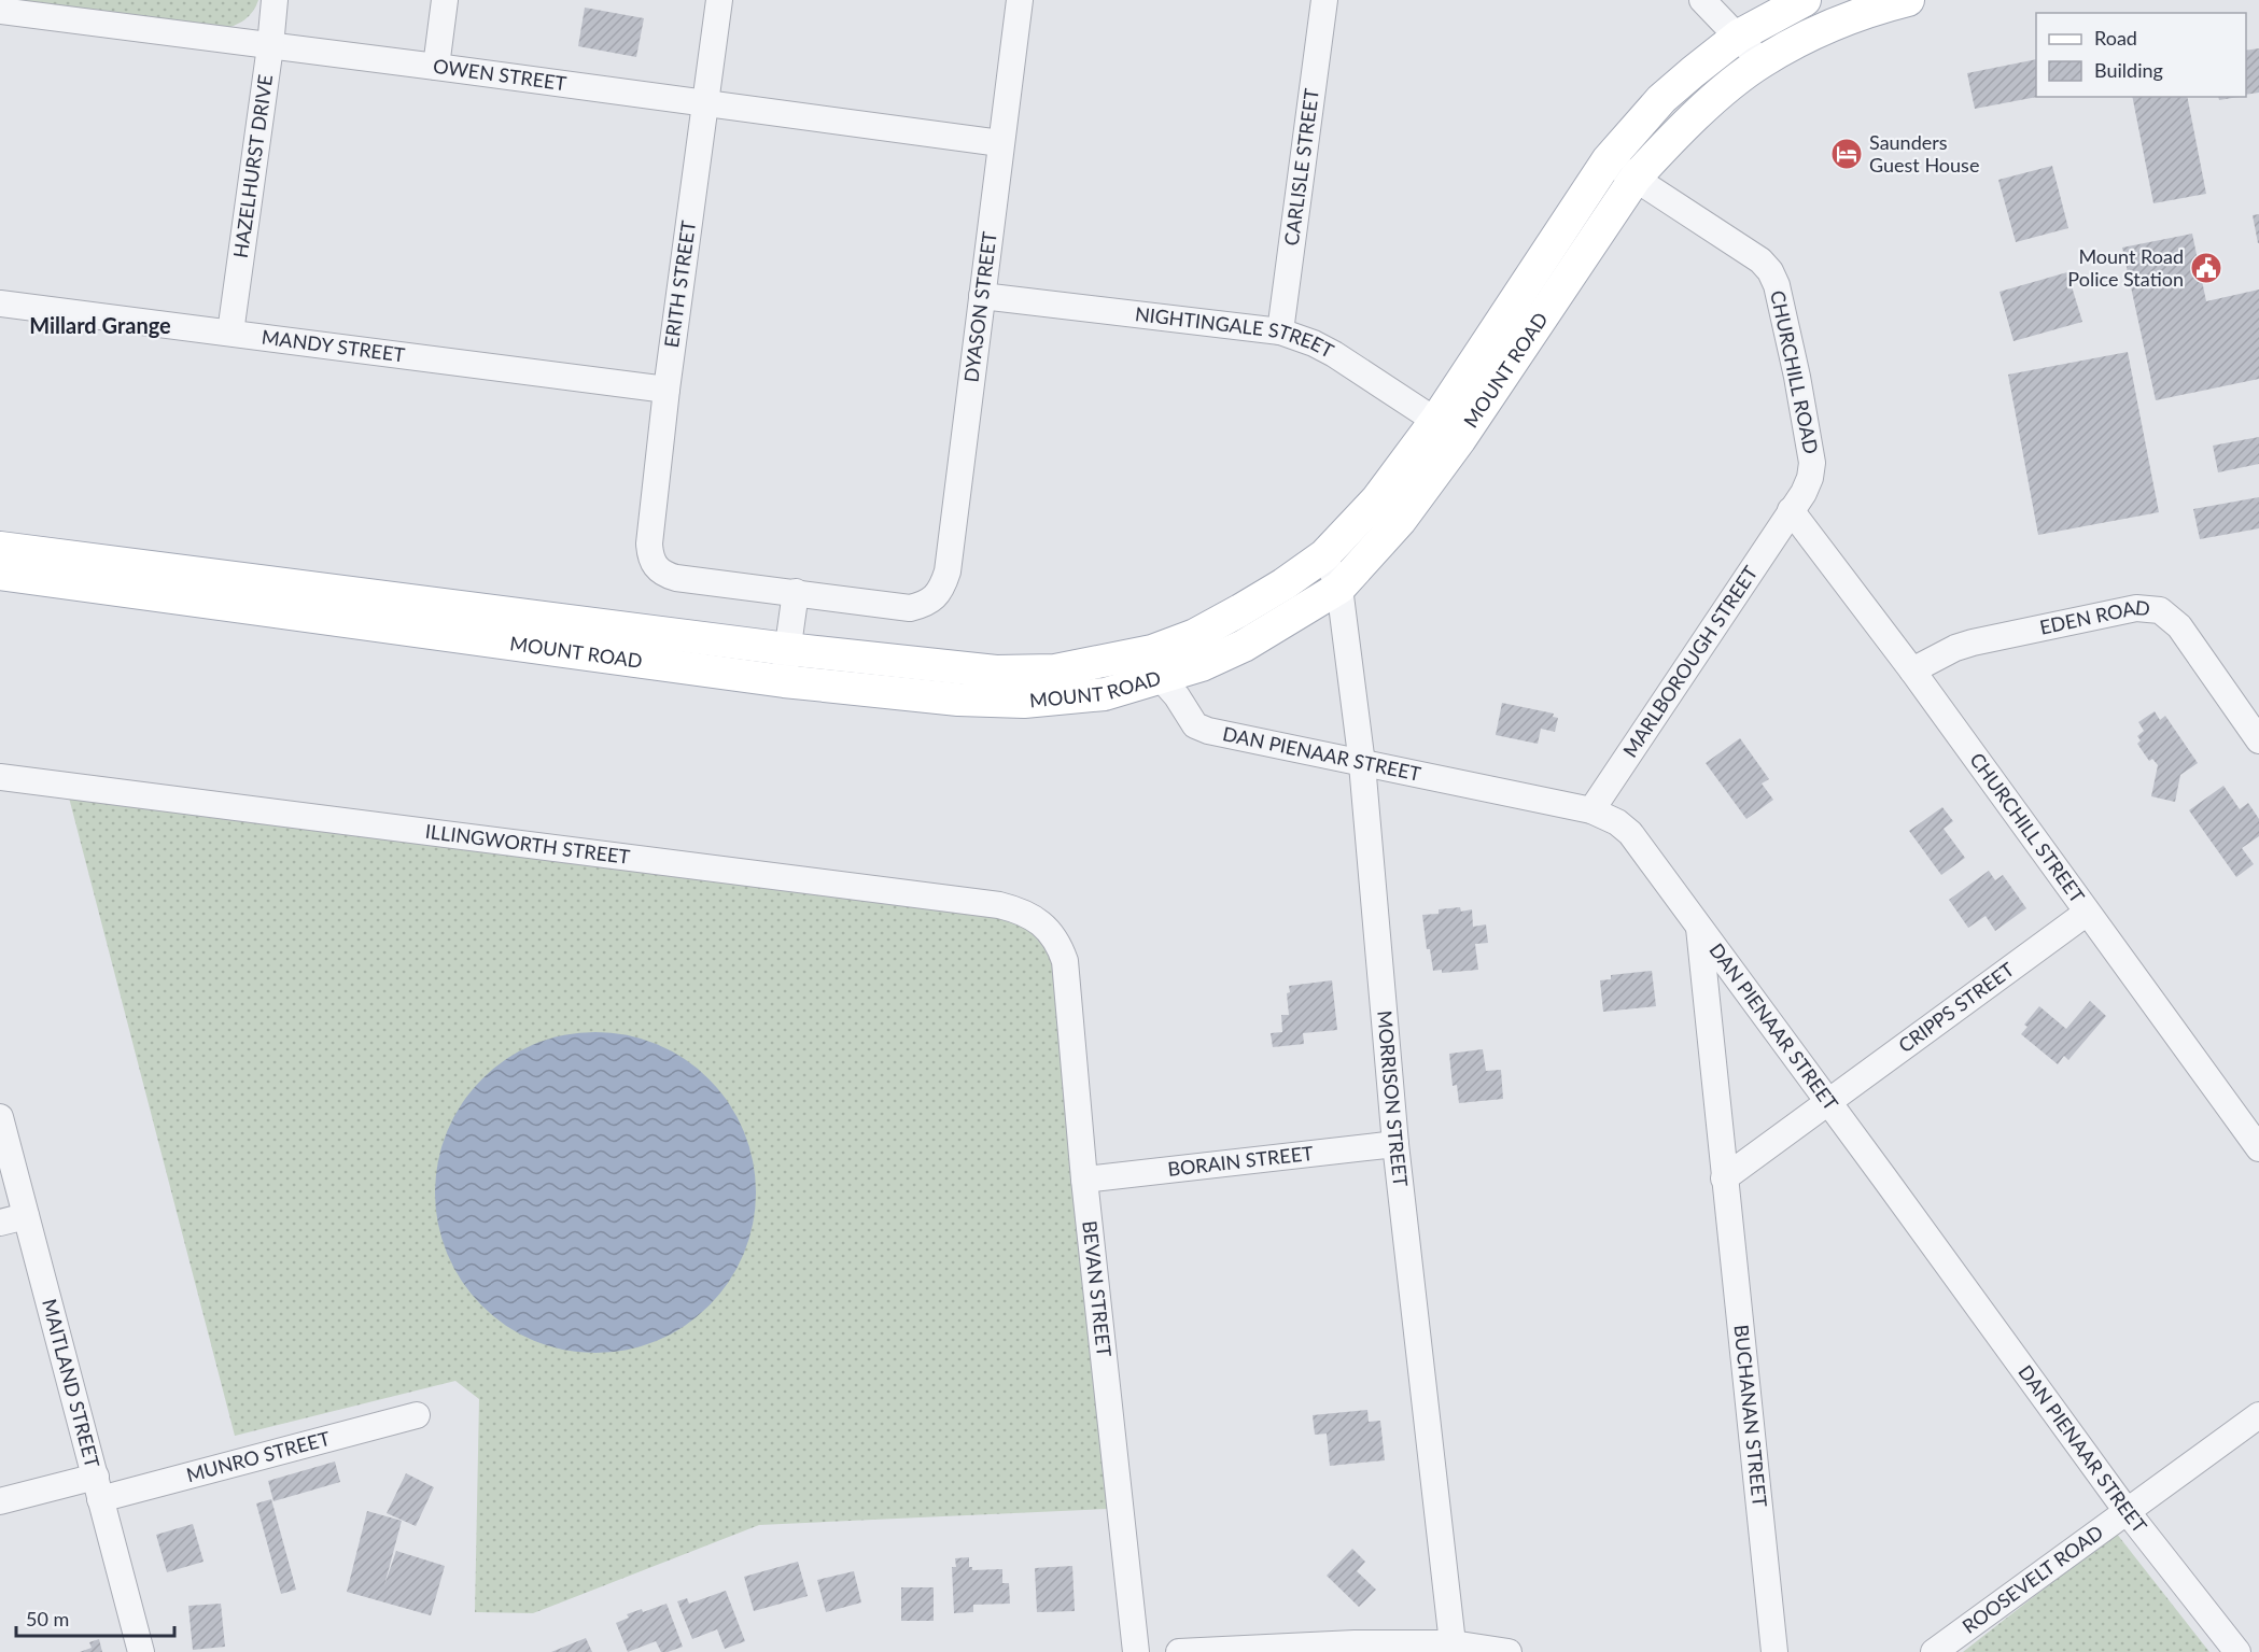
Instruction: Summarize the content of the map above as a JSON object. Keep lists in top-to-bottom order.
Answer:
{
  "streets": {
    "main road": ["MOUNT ROAD"],
    "street": [
      "OWEN STREET",
      "CARLISLE STREET",
      "HAZELHURST DRIVE",
      "ERITH STREET",
      "DYASON STREET",
      "NIGHTINGALE STREET",
      "MANDY STREET",
      "CHURCHILL ROAD",
      "EDEN ROAD",
      "MARLBOROUGH STREET",
      "DAN PIENAAR STREET",
      "CHURCHILL STREET",
      "ILLINGWORTH STREET",
      "CRIPPS STREET",
      "MORRISON STREET",
      "BORAIN STREET",
      "BEVAN STREET",
      "MAITLAND STREET",
      "BUCHANAN STREET",
      "MUNRO STREET",
      "ROOSEVELT ROAD"
    ]
  },
  "crossings": [
    ["OWEN STREET", "HAZELHURST DRIVE"],
    ["OWEN STREET", "ERITH STREET"],
    ["OWEN STREET", "DYASON STREET"],
    ["CARLISLE STREET", "NIGHTINGALE STREET"],
    ["HAZELHURST DRIVE", "MANDY STREET"],
    ["ERITH STREET", "DYASON STREET"],
    ["ERITH STREET", "MANDY STREET"],
    ["DYASON STREET", "NIGHTINGALE STREET"],
    ["NIGHTINGALE STREET", "MOUNT ROAD"],
    ["MOUNT ROAD", "CHURCHILL ROAD"],
    ["MOUNT ROAD", "DAN PIENAAR STREET"],
    ["MOUNT ROAD", "MORRISON STREET"],
    ["CHURCHILL ROAD", "MARLBOROUGH STREET"],
    ["CHURCHILL ROAD", "CHURCHILL STREET"],
    ["EDEN ROAD", "CHURCHILL STREET"],
    ["MARLBOROUGH STREET", "DAN PIENAAR STREET"],
    ["MARLBOROUGH STREET", "CHURCHILL STREET"],
    ["DAN PIENAAR STREET", "CRIPPS STREET"],
    ["DAN PIENAAR STREET", "MORRISON STREET"],
    ["DAN PIENAAR STREET", "BUCHANAN STREET"],
    ["DAN PIENAAR STREET", "ROOSEVELT ROAD"],
    ["CHURCHILL STREET", "CRIPPS STREET"],
    ["ILLINGWORTH STREET", "BEVAN STREET"],
    ["MORRISON STREET", "BORAIN STREET"],
    ["BORAIN STREET", "BEVAN STREET"],
    ["MAITLAND STREET", "MUNRO STREET"]
  ],
  "districts": ["Millard Grange"],
  "places": {
    "hotel": ["Saunders Guest House"],
    "public building": ["Mount Road Police Station"]
  },
  "legend": ["Road", "Building"],
  "scale_bar": "50 m"
}
